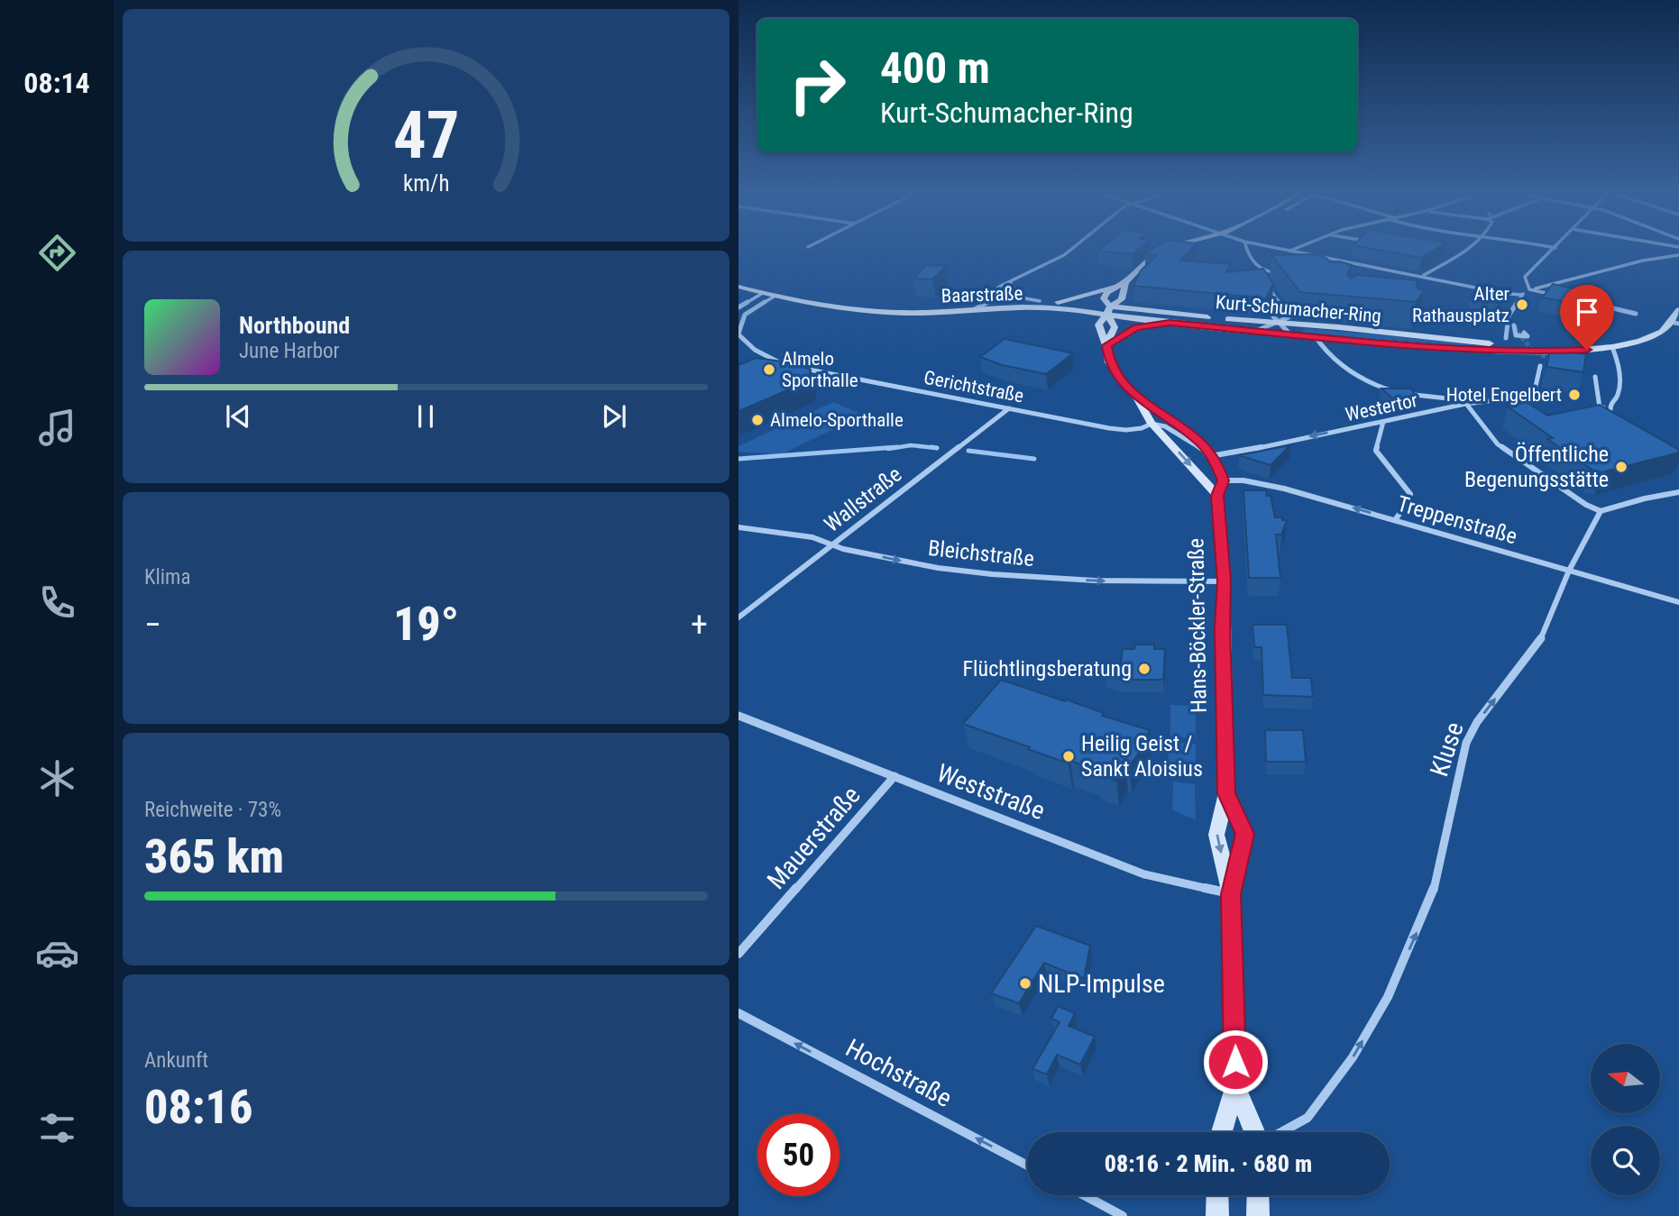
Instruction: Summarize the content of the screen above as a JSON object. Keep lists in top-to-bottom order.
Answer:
{
  "streets": {
    "main road": ["Baarstraße", "Kurt-Schumacher-Ring", "Hans-Böckler-Straße"],
    "street": [
      "Gerichtstraße",
      "Westertor",
      "Wallstraße",
      "Treppenstraße",
      "Bleichstraße",
      "Kluse",
      "Weststraße",
      "Mauerstraße",
      "Hochstraße"
    ]
  },
  "crossings": [
    ["Baarstraße", "Kurt-Schumacher-Ring"],
    ["Gerichtstraße", "Wallstraße"],
    ["Wallstraße", "Bleichstraße"],
    ["Treppenstraße", "Hans-Böckler-Straße"],
    ["Treppenstraße", "Kluse"],
    ["Bleichstraße", "Hans-Böckler-Straße"],
    ["Hans-Böckler-Straße", "Weststraße"],
    ["Weststraße", "Mauerstraße"]
  ],
  "one_way": [
    "Westertor",
    "Treppenstraße",
    "Bleichstraße",
    "Kluse",
    "Hochstraße"
  ],
  "places": [
    "Alter Rathausplatz",
    "Almelo Sporthalle",
    "Hotel Engelbert",
    "Almelo-Sporthalle",
    "Öffentliche Begenungsstätte",
    "Flüchtlingsberatung",
    "Heilig Geist / Sankt Aloisius",
    "NLP-Impulse"
  ],
  "north": "left",
  "page": {
    "tabs": "08:14",
    "turn": ["400 m", "Kurt-Schumacher-Ring"],
    "song": ["Northbound", "June Harbor"],
    "tile": [
      "Klima",
      ["Reichweite · 73%", "365 km"],
      ["Ankunft", "08:16"]
    ],
    "heat": ["−", "19°", "+"],
    "limit": "50",
    "trip": "08:16 · 2 Min. · 680 m",
    "gauge": ["47", "km/h"]
  }
}
